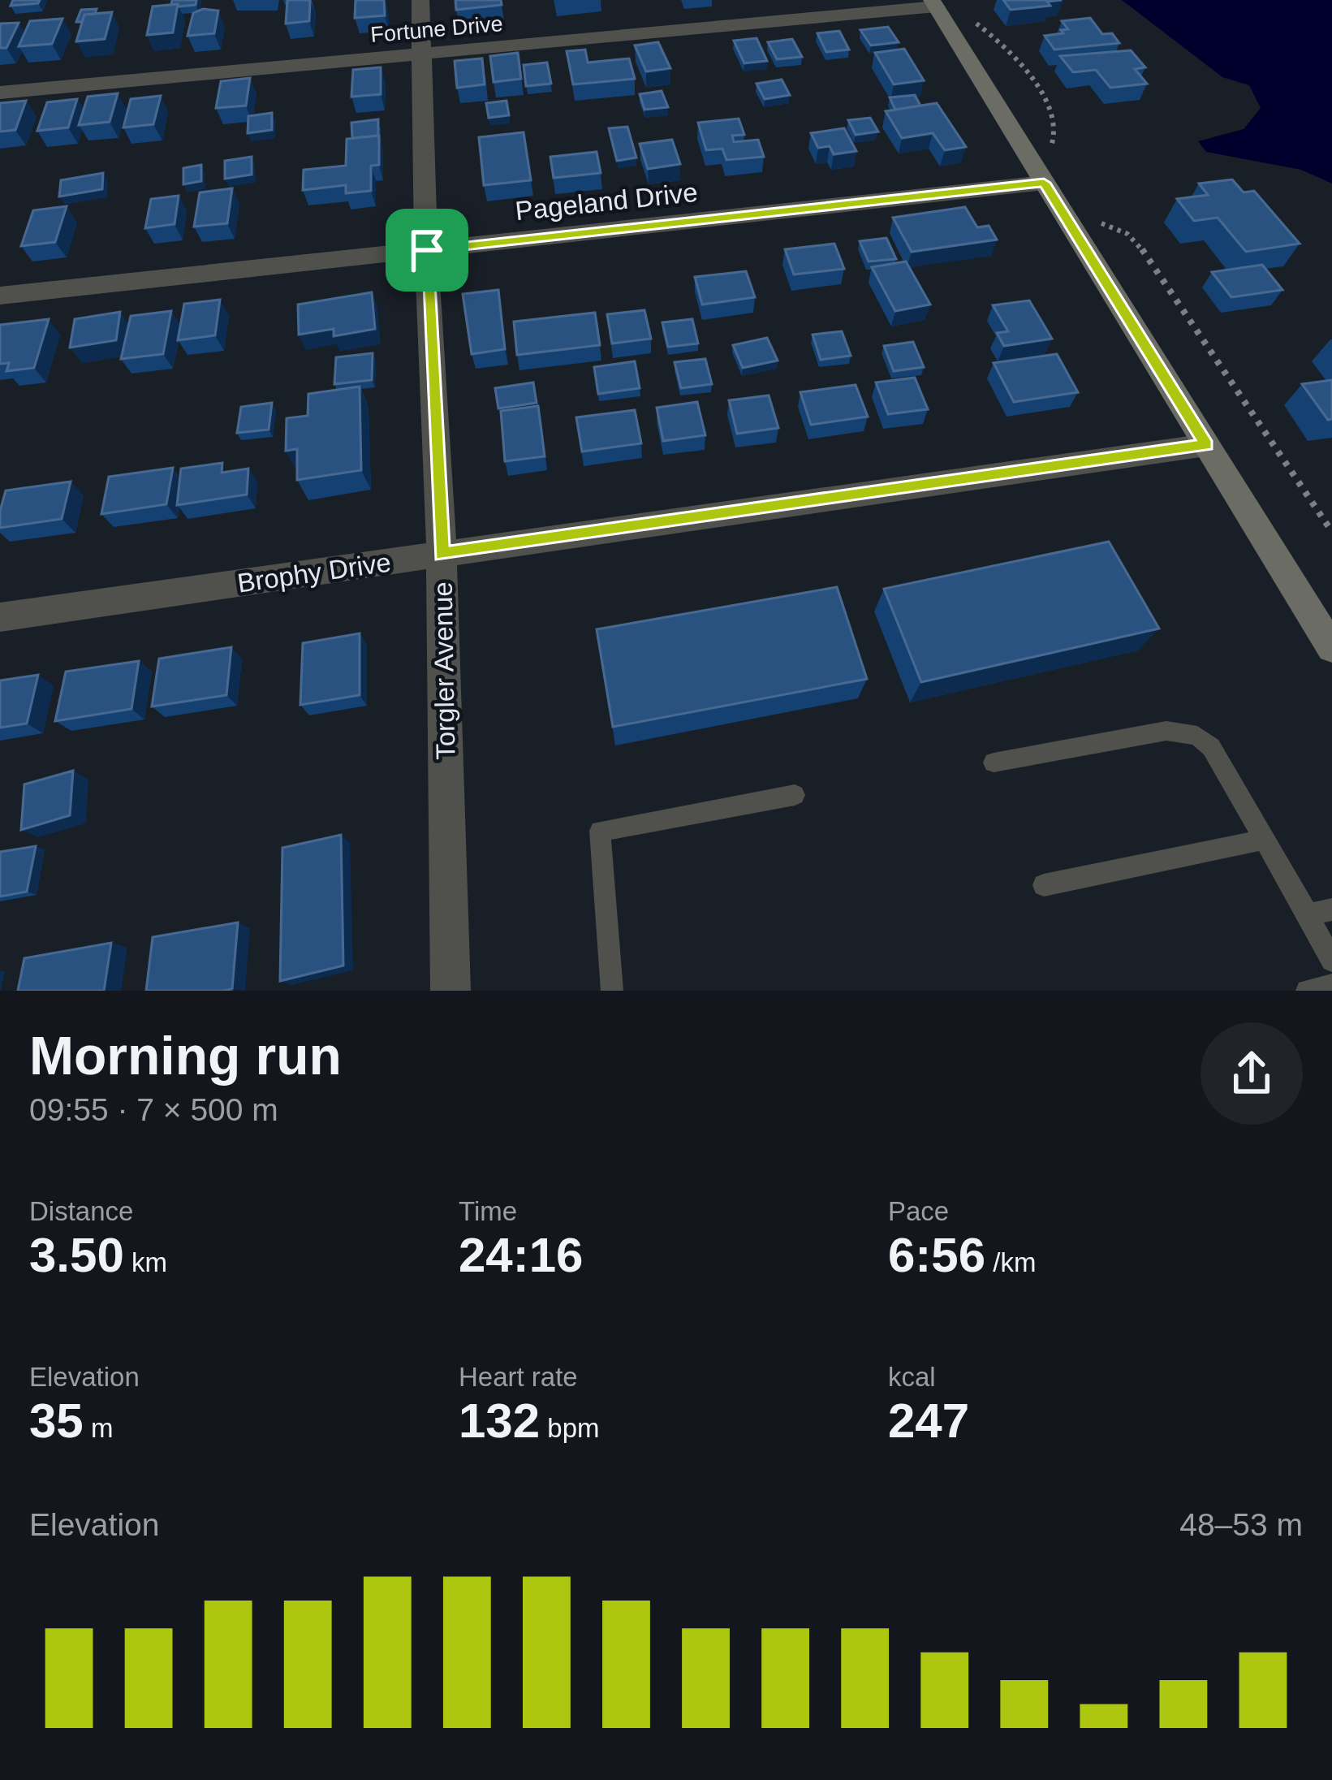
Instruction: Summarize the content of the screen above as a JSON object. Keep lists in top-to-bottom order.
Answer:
{
  "streets": {
    "street": [
      "Fortune Drive",
      "Pageland Drive",
      "Brophy Drive",
      "Torgler Avenue"
    ]
  },
  "crossings": [
    ["Fortune Drive", "Torgler Avenue"],
    ["Pageland Drive", "Torgler Avenue"],
    ["Brophy Drive", "Torgler Avenue"]
  ],
  "page": {
    "heading": ["Morning run", "09:55 · 7 × 500 m"],
    "stats": [
      ["Distance", "3.50 km"],
      ["Time", "24:16"],
      ["Pace", "6:56 /km"],
      ["Elevation", "35 m"],
      ["Heart rate", "132 bpm"],
      ["kcal", "247"]
    ],
    "chart": ["Elevation", "48–53 m"]
  }
}
